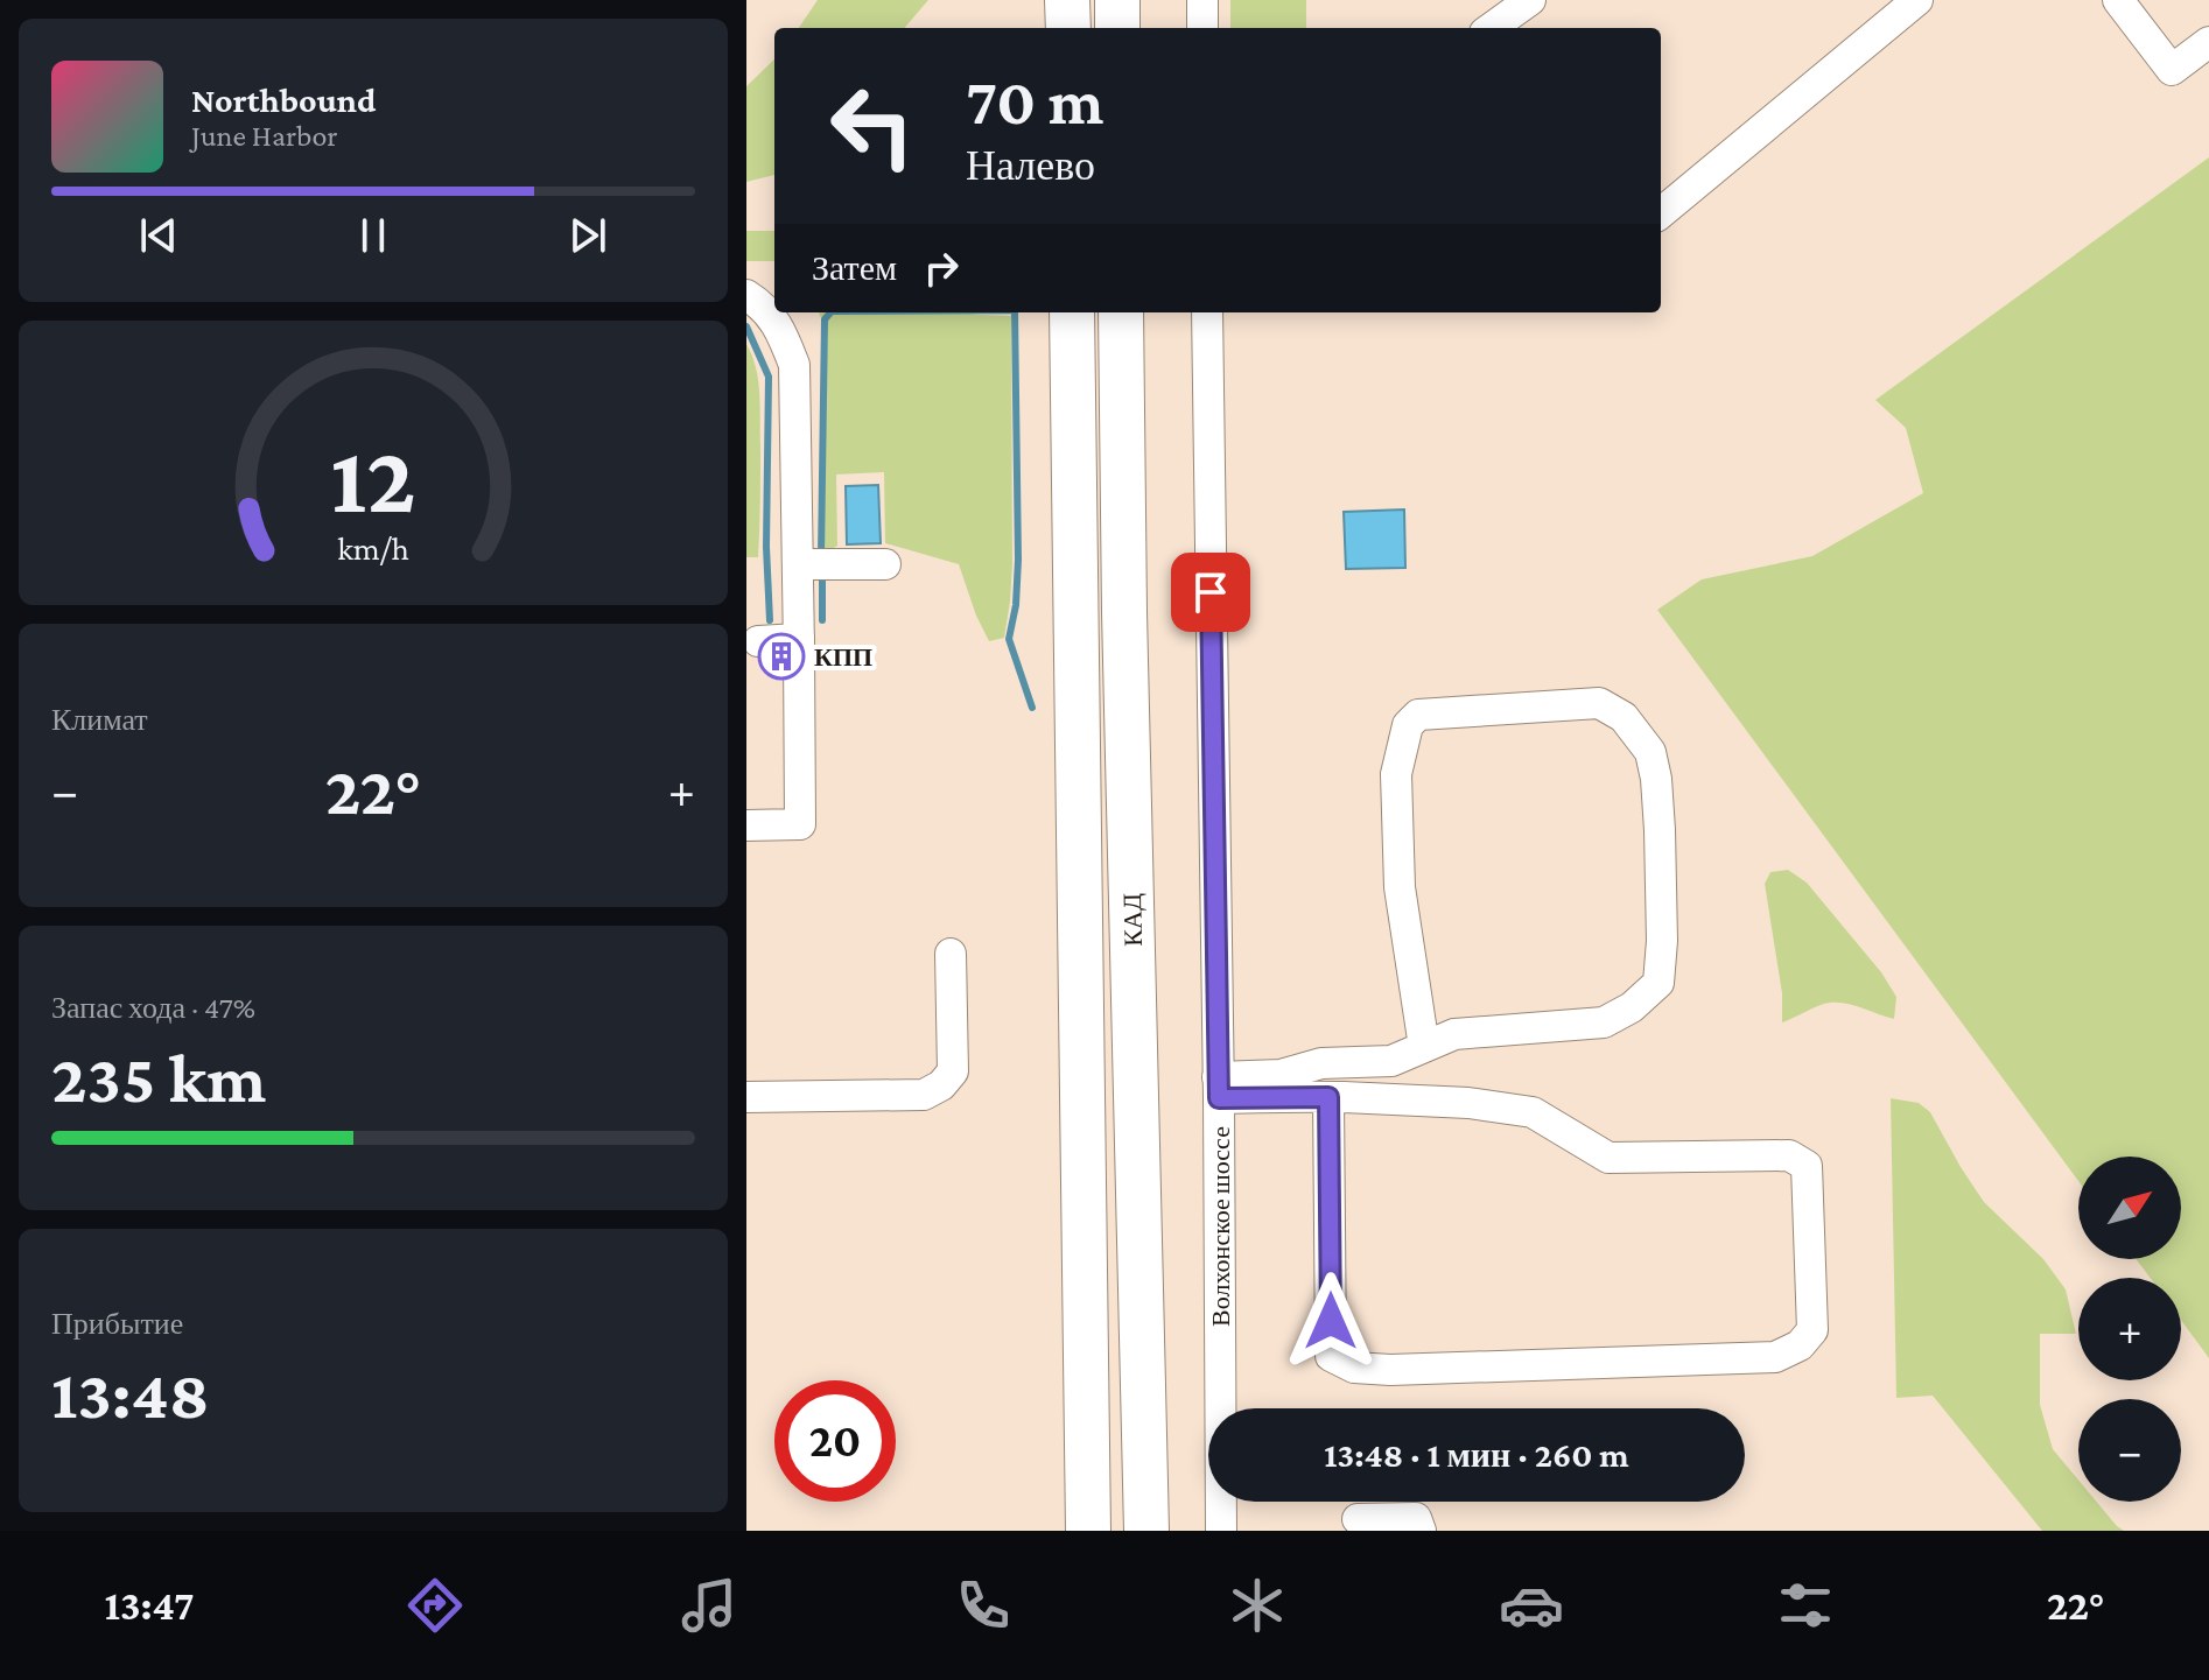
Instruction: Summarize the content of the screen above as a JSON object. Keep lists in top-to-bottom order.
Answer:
{
  "streets": {
    "highway": ["КАД"],
    "street": ["Волхонское шоссе"]
  },
  "places": {
    "building": ["КПП"]
  },
  "north": "top right",
  "page": {
    "turn": ["70 m", "Налево"],
    "song": ["Northbound", "June Harbor"],
    "then": "Затем",
    "tile": [
      "Климат",
      ["Запас хода · 47%", "235 km"],
      ["Прибытие", "13:48"]
    ],
    "heat": ["−", "22°", "+"],
    "map_buttons": ["+", "−"],
    "limit": "20",
    "trip": "13:48 · 1 мин · 260 m",
    "tabs": ["13:47", "22°"],
    "gauge": ["12", "km/h"]
  }
}
